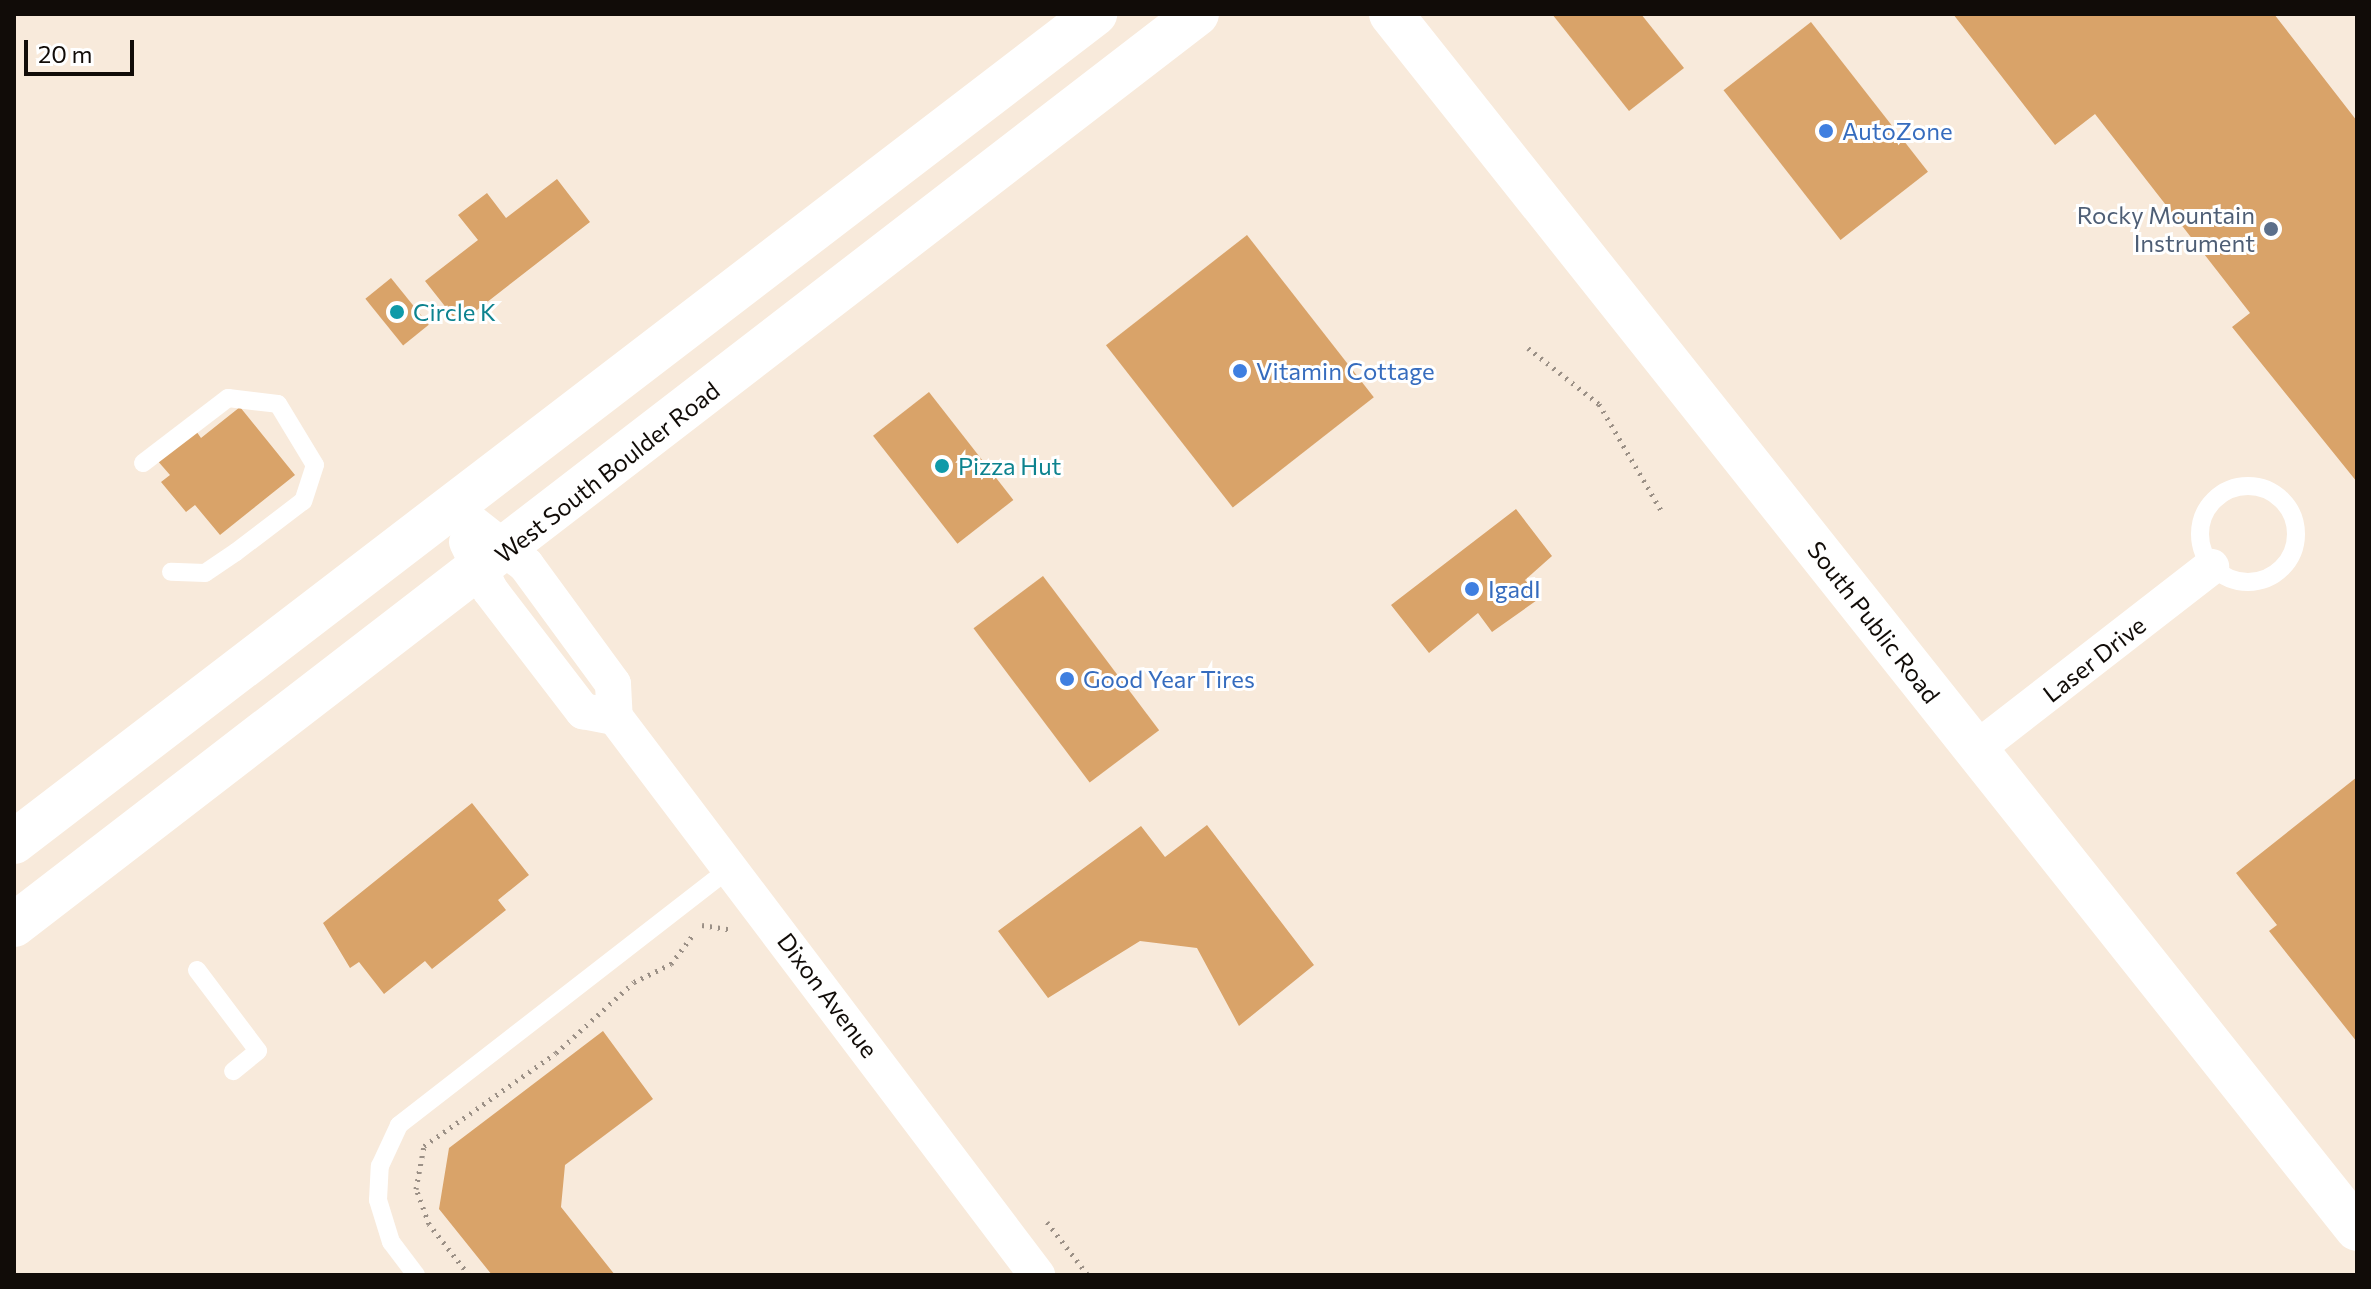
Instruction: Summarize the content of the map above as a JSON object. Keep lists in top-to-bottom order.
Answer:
{
  "streets": {
    "main road": ["West South Boulder Road", "South Public Road"],
    "street": ["Laser Drive", "Dixon Avenue"]
  },
  "crossings": [
    ["West South Boulder Road", "Dixon Avenue"],
    ["South Public Road", "Laser Drive"]
  ],
  "places": [
    "AutoZone",
    "Rocky Mountain Instrument",
    "Circle K",
    "Vitamin Cottage",
    "Pizza Hut",
    "IgadI",
    "Good Year Tires"
  ],
  "scale_bar": "20 m"
}
